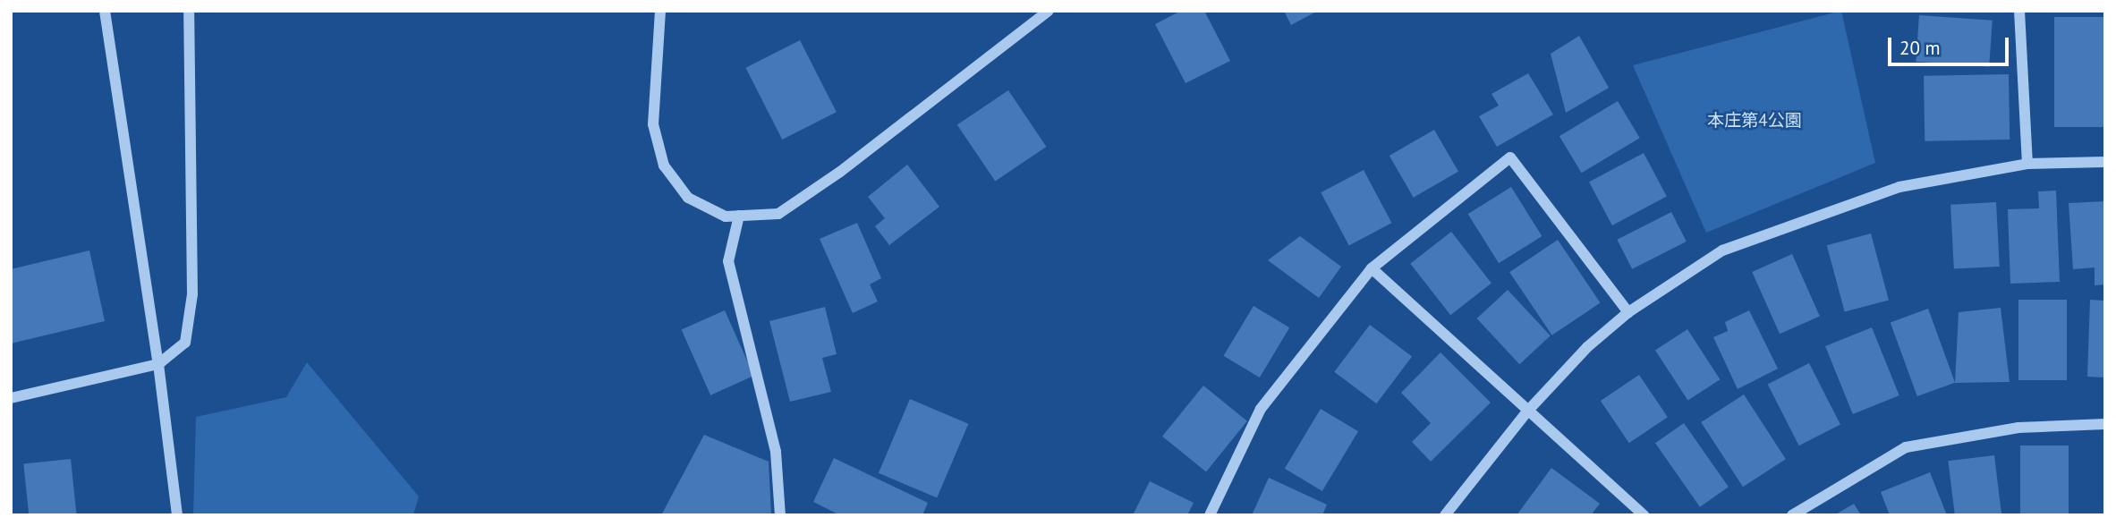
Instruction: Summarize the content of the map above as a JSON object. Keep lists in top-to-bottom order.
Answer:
{
  "parks": ["本庄第4公園"],
  "scale_bar": "20 m"
}
